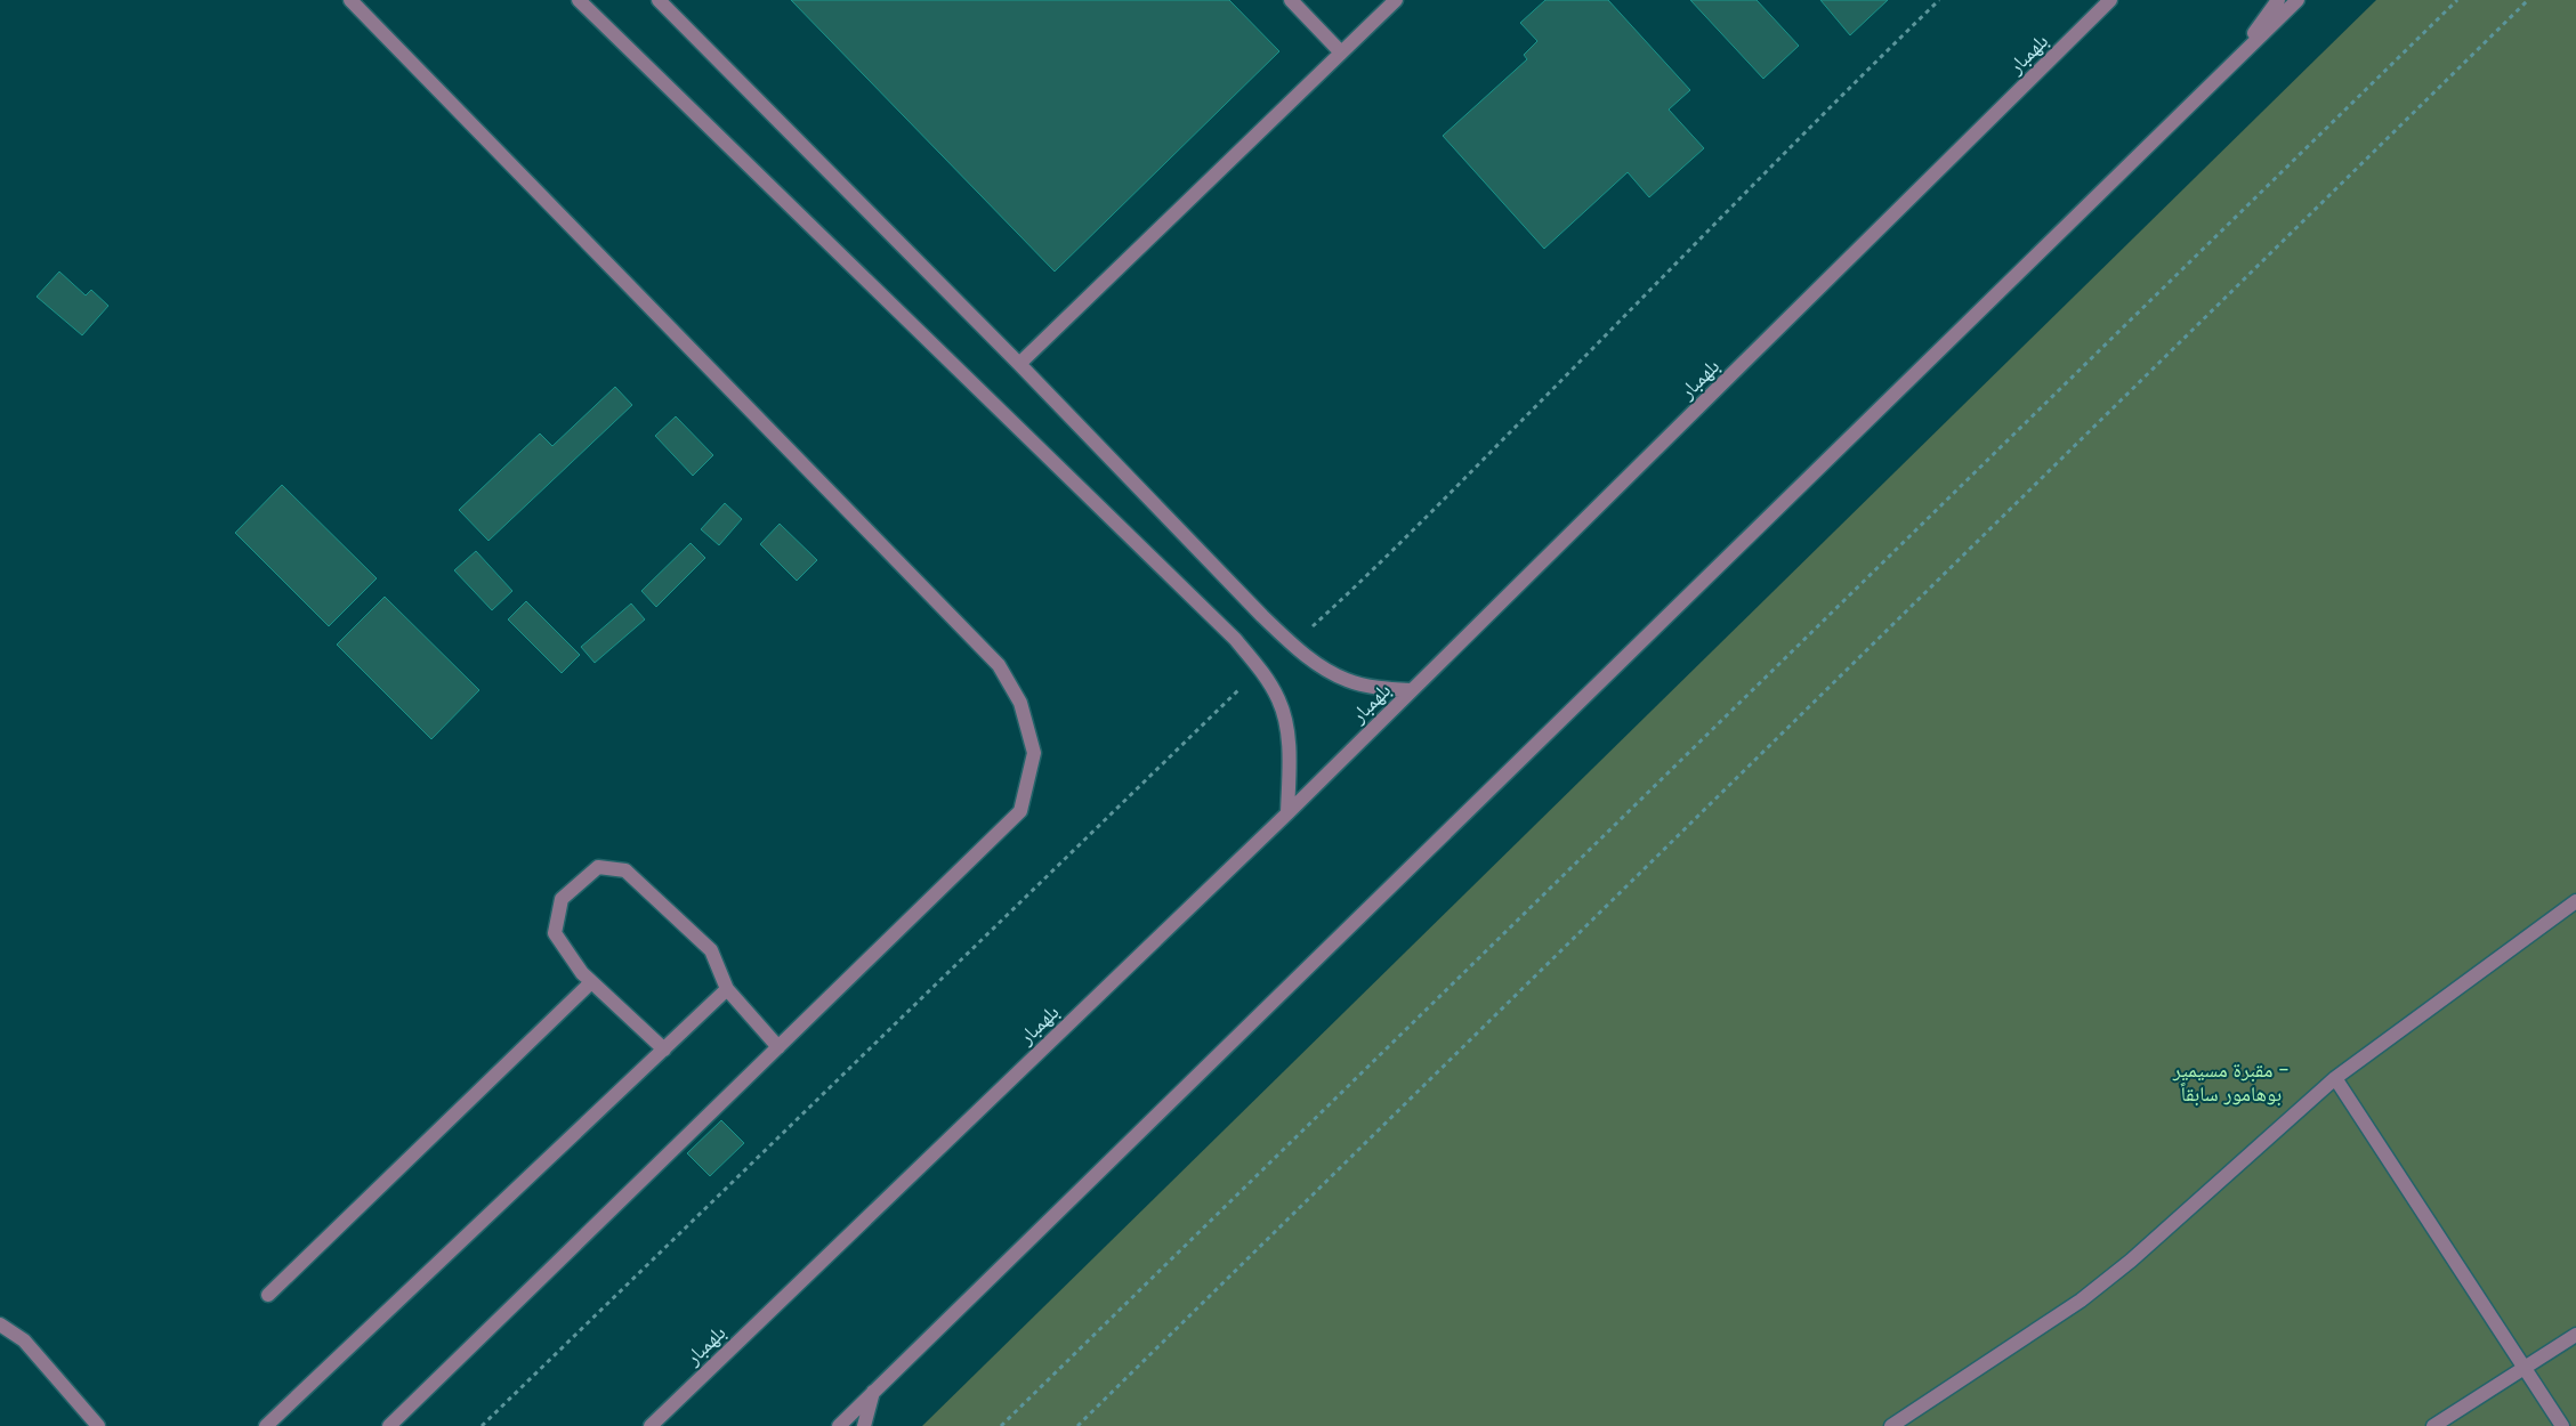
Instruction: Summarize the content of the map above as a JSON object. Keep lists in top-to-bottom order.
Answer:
{
  "streets": {
    "street": ["بلهمبار"]
  },
  "parks": ["مقبرة مسيمير - بوهامور سابقاً"]
}
